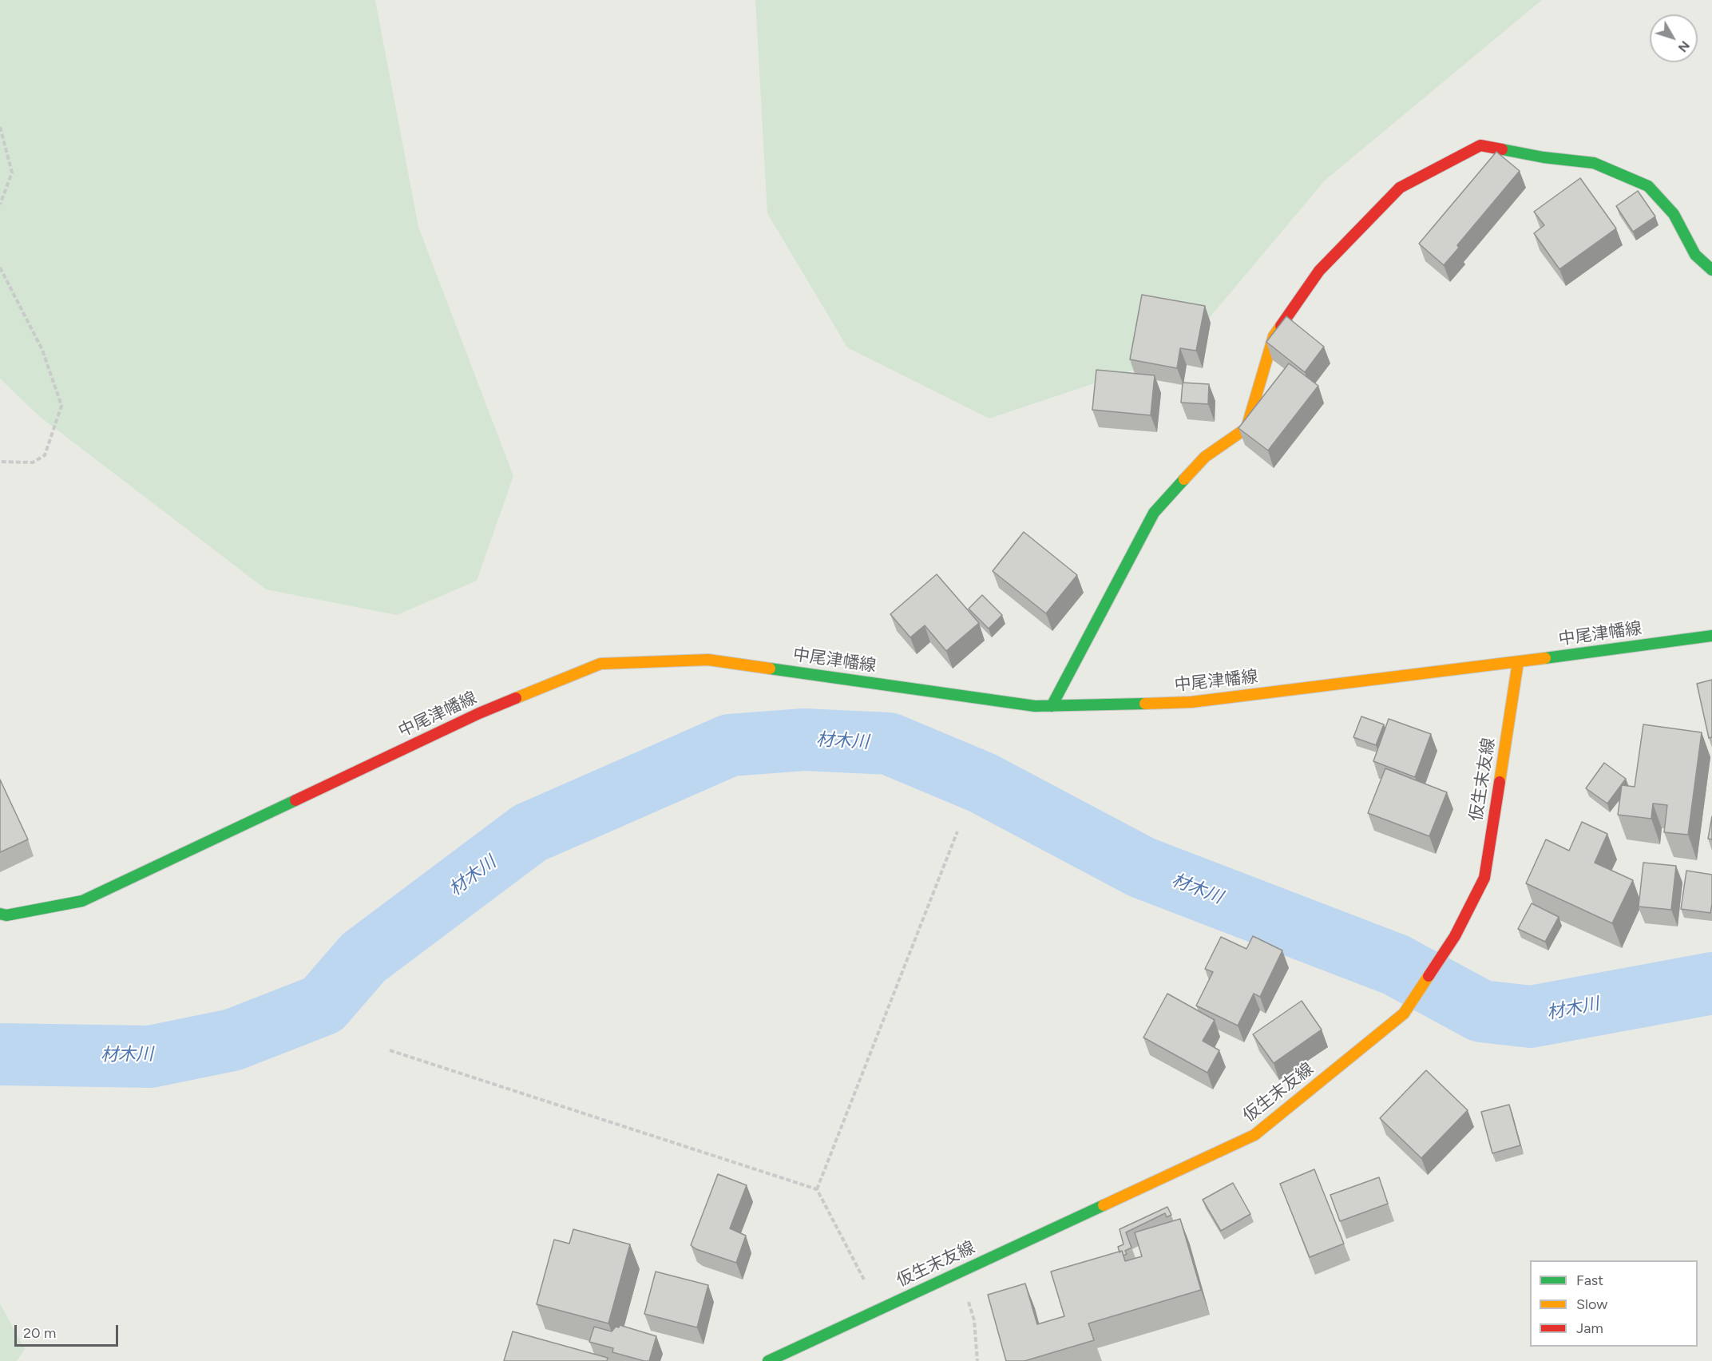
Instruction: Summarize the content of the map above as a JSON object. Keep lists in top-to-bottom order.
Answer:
{
  "streets": {
    "main road": ["中尾津幡線", "仮生末友線"]
  },
  "crossings": [
    ["中尾津幡線", "仮生末友線"]
  ],
  "water": ["材木川"],
  "legend": ["Fast", "Slow", "Jam"],
  "scale_bar": "20 m",
  "north": "bottom right"
}
